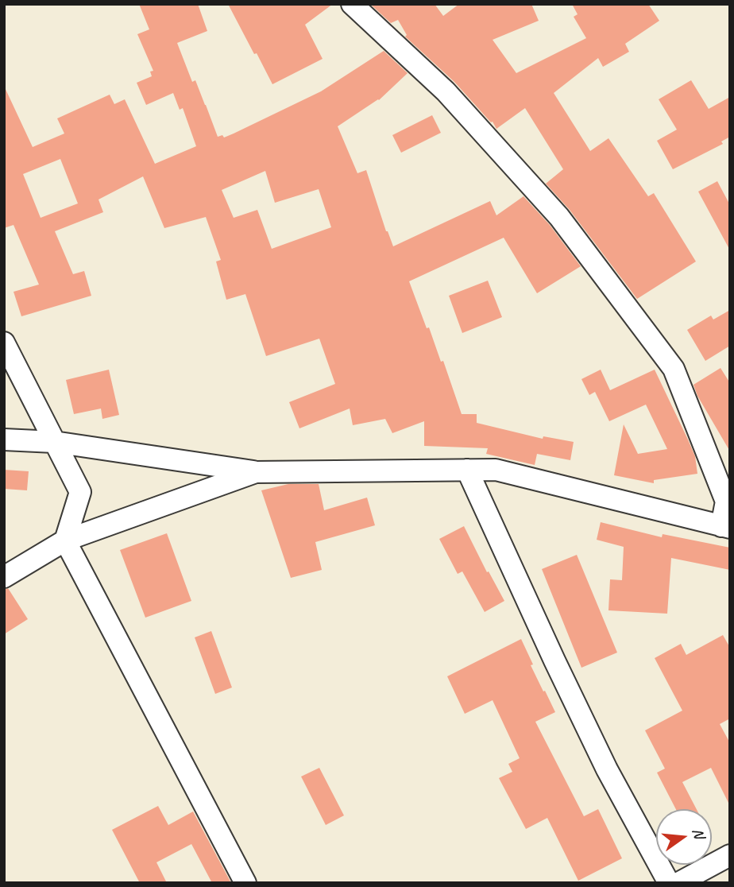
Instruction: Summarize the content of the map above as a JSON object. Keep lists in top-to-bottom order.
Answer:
{
  "north": "right"
}
